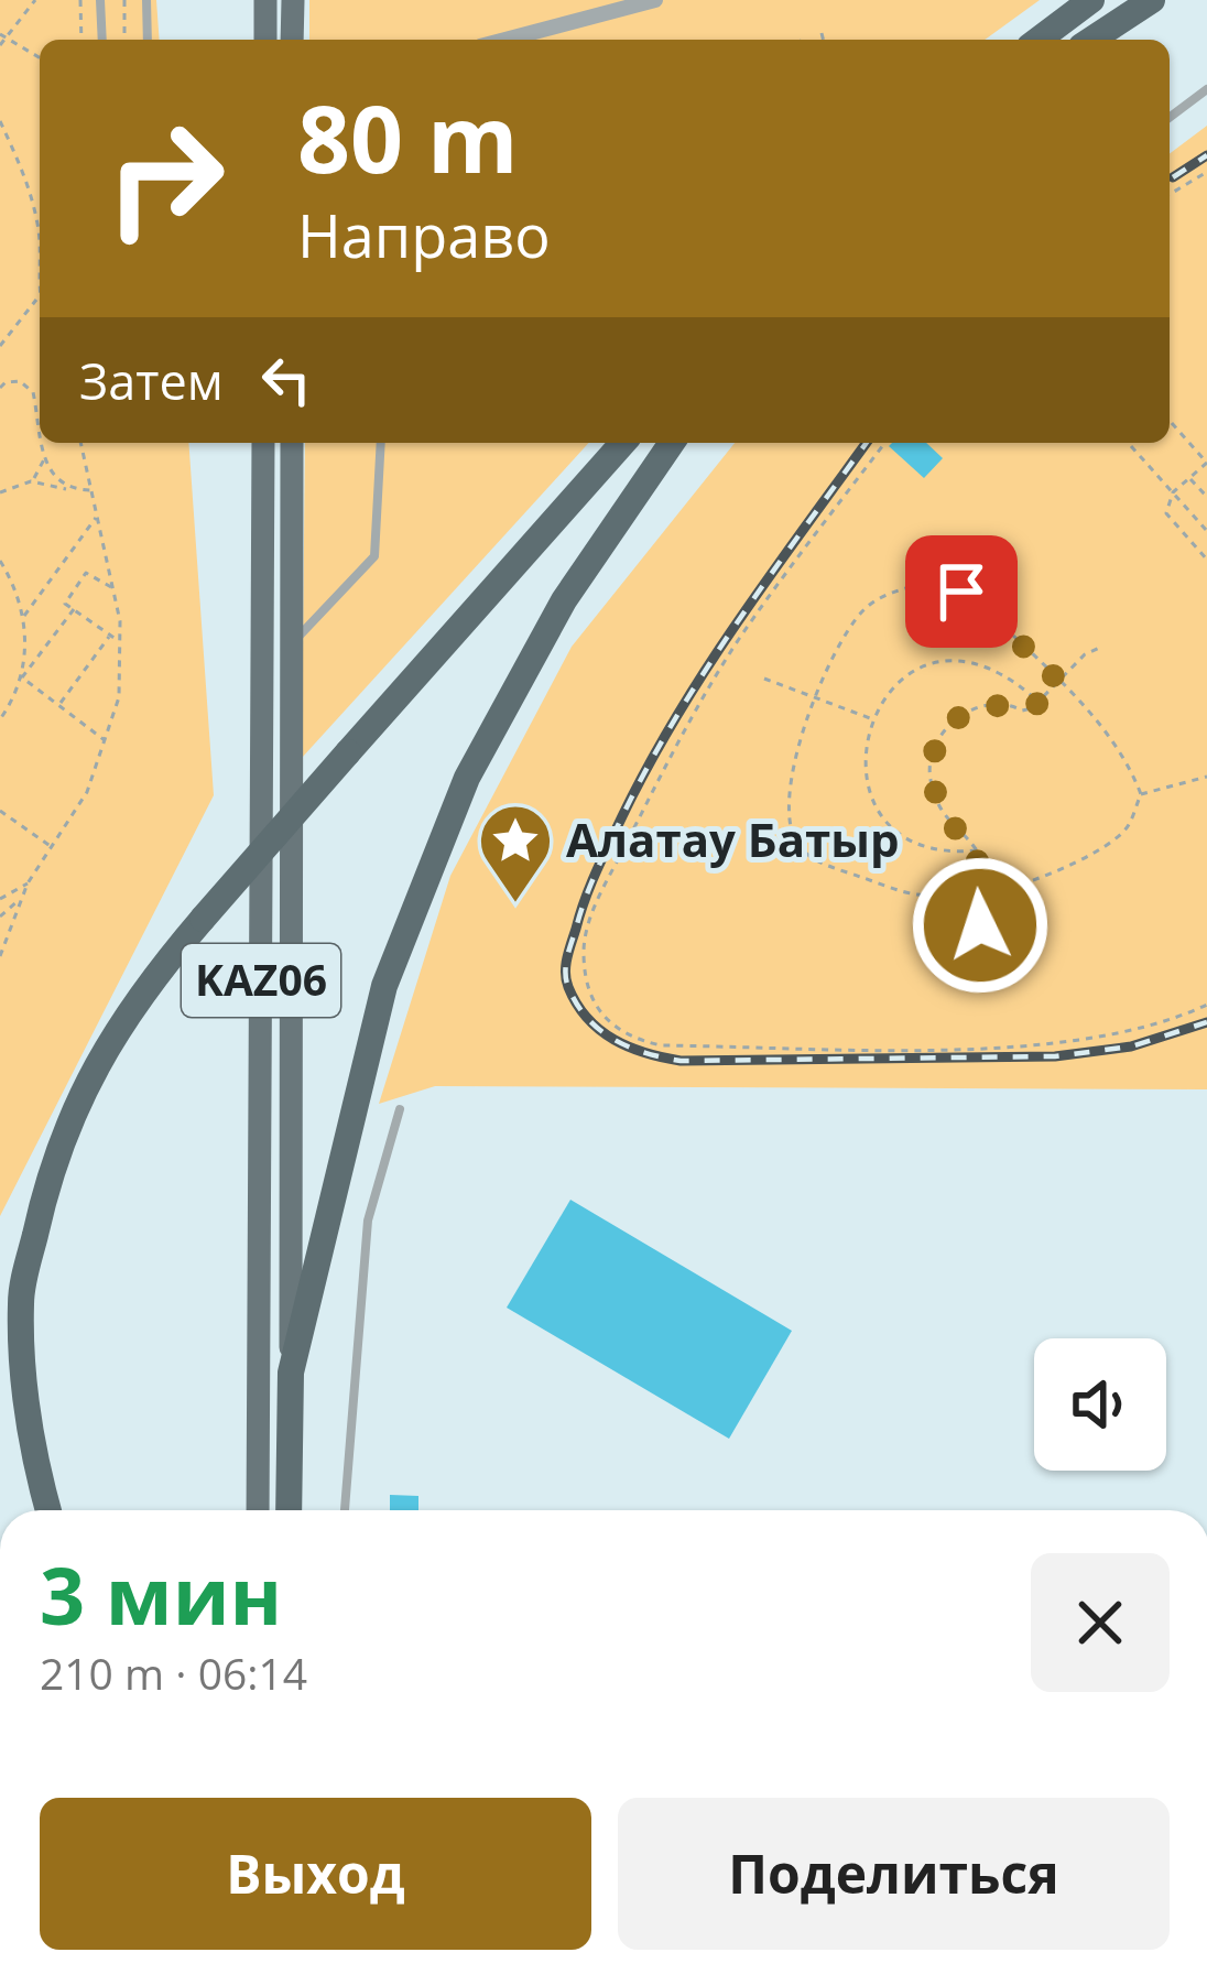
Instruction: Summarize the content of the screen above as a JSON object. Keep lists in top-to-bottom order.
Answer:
{
  "streets": {
    "highway": ["KАZ06"]
  },
  "places": {
    "place": ["Алатау Батыр"]
  },
  "page": {
    "turn": ["80 m", "Направо"],
    "then": "Затем",
    "heading": ["3 мин", "210 m · 06:14"],
    "buttons": ["Выход", "Поделиться"]
  }
}
